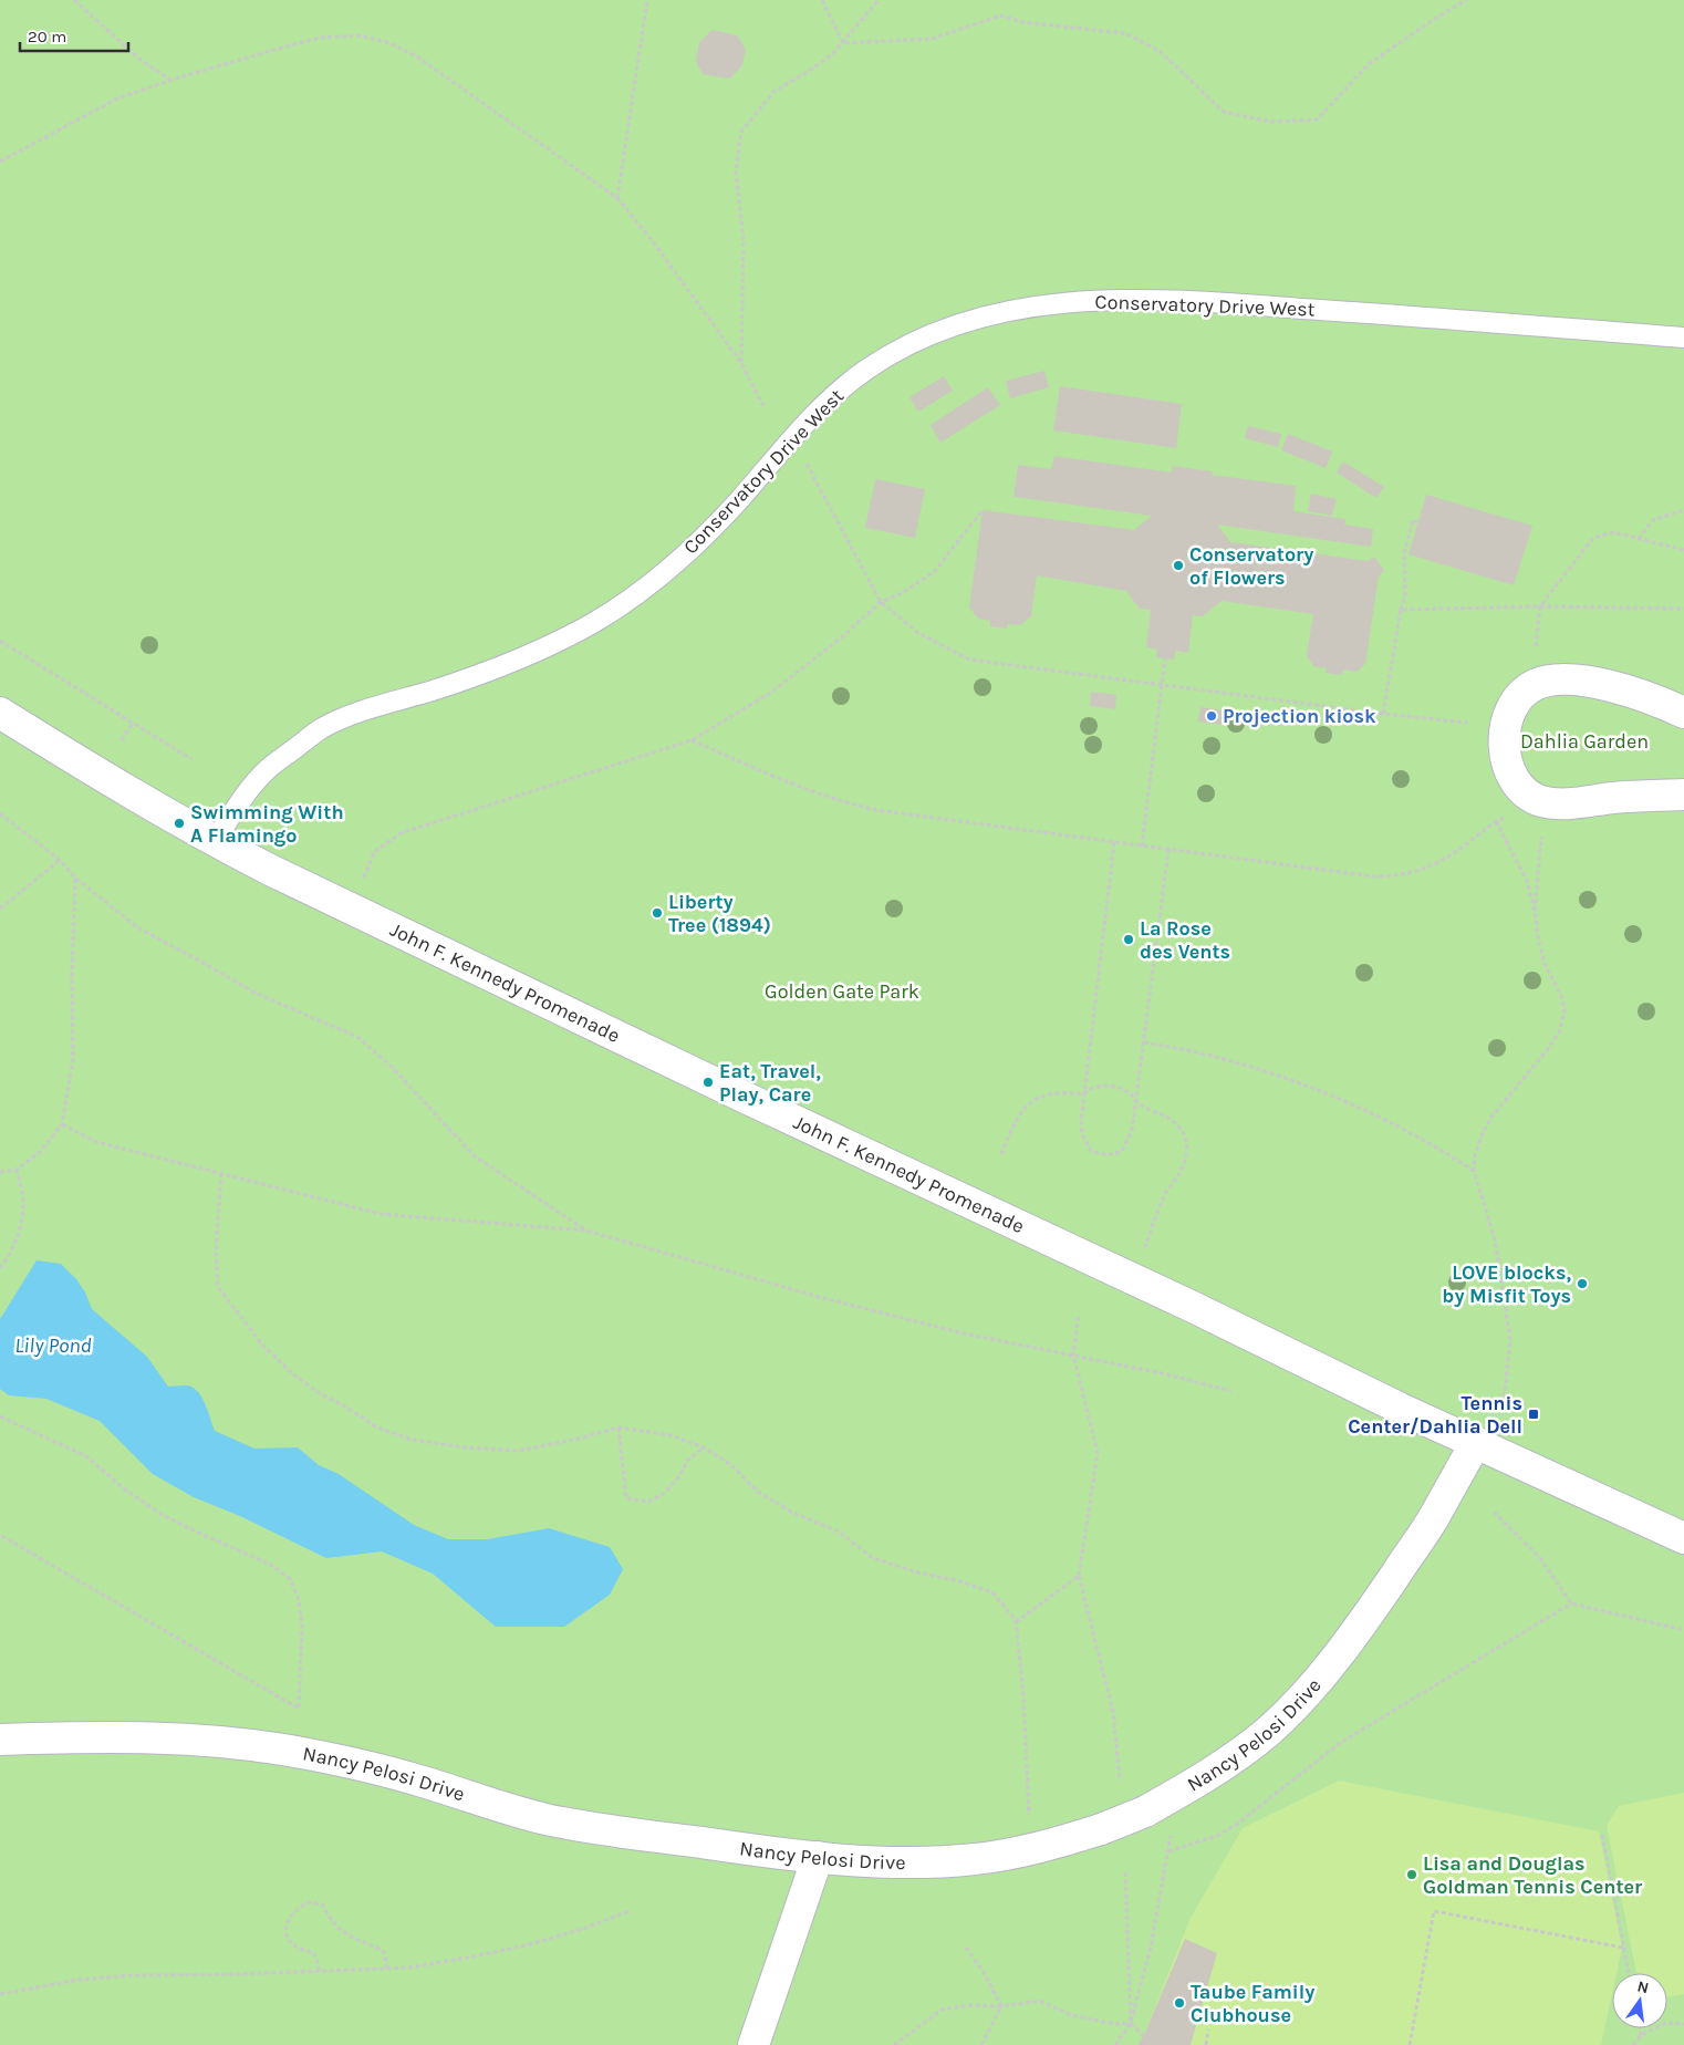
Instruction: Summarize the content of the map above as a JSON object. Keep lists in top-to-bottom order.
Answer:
{
  "streets": {
    "street": ["John F. Kennedy Promenade", "Nancy Pelosi Drive"],
    "lane": ["Conservatory Drive West"]
  },
  "crossings": [
    ["Conservatory Drive West", "John F. Kennedy Promenade"],
    ["John F. Kennedy Promenade", "Nancy Pelosi Drive"]
  ],
  "water": ["Lily Pond"],
  "parks": ["Dahlia Garden", "Golden Gate Park"],
  "places": {
    "other": [
      "Conservatory of Flowers",
      "Projection kiosk",
      "Swimming With A Flamingo",
      "Liberty Tree (1894)",
      "La Rose des Vents",
      "Eat, Travel, Play, Care",
      "LOVE blocks, by Misfit Toys",
      "Lisa and Douglas Goldman Tennis Center",
      "Taube Family Clubhouse"
    ],
    "transit": ["Tennis Center/Dahlia Dell"]
  },
  "scale_bar": "20 m",
  "north": "top"
}
